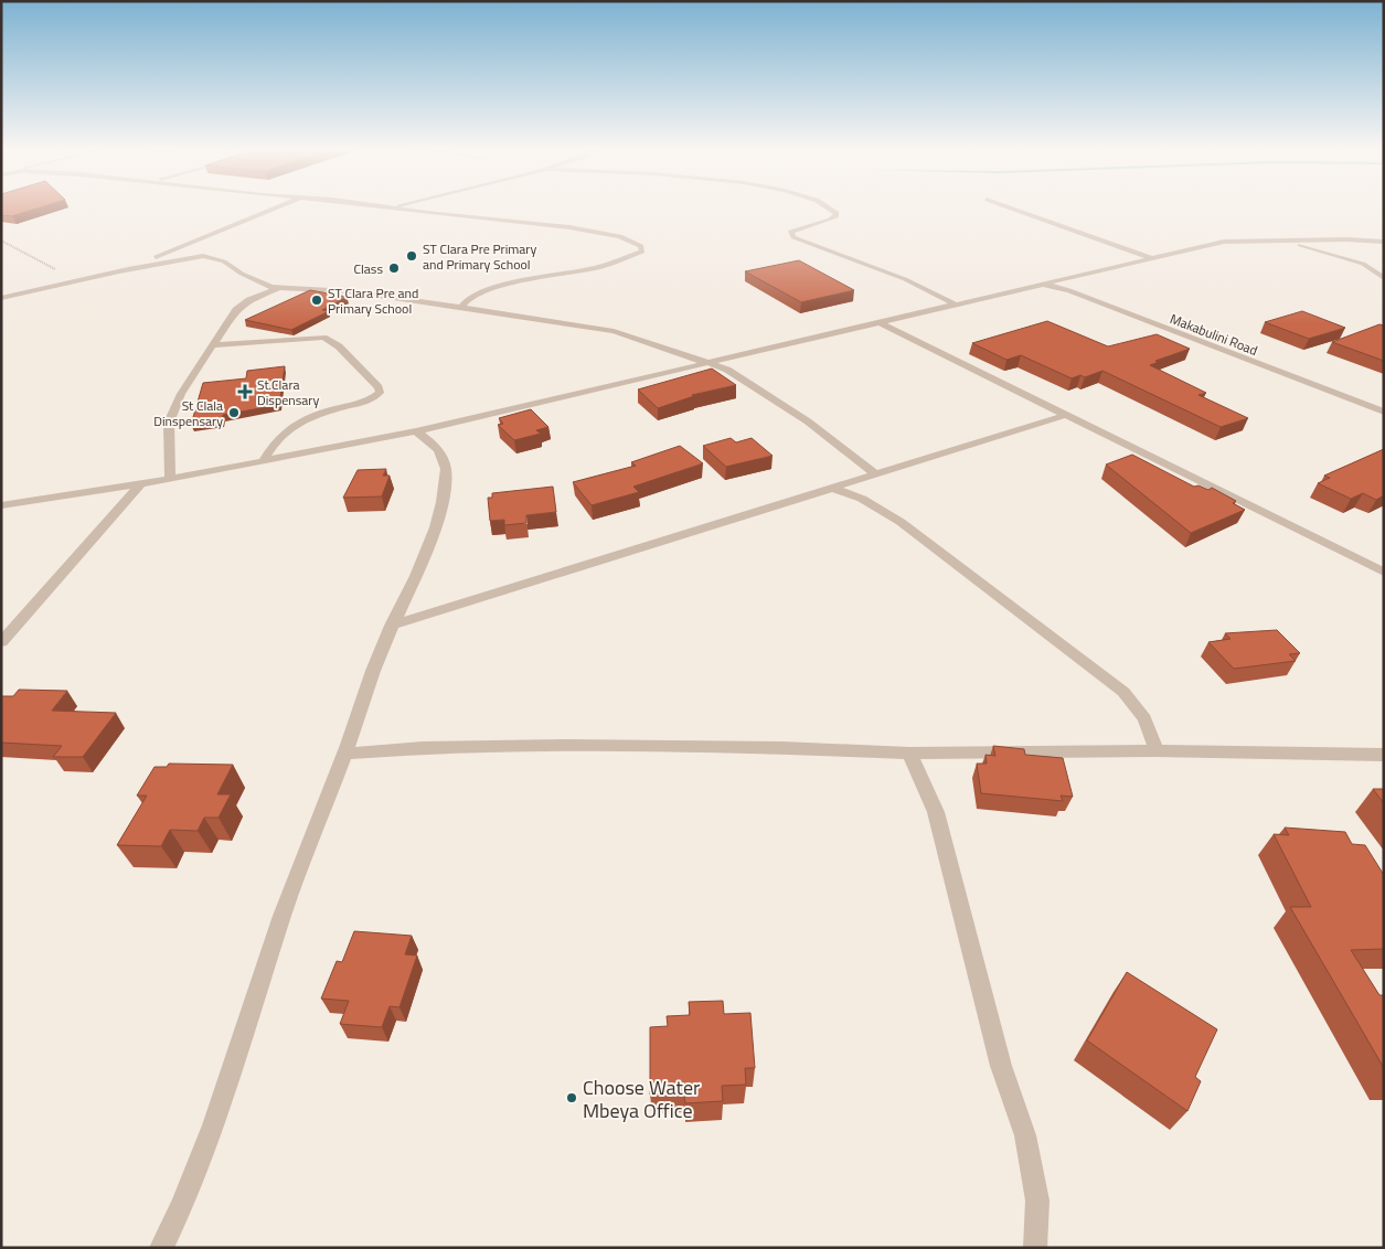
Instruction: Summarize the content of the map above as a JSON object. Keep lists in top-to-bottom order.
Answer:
{
  "streets": {
    "street": ["Makabulini Road"]
  },
  "places": {
    "other": [
      "ST Clara Pre Primary and Primary School",
      "Class",
      "ST Clara Pre and Primary School",
      "St Clala Dinspensary",
      "Choose Water Mbeya Office"
    ],
    "health": ["St.Clara Dispensary"]
  }
}
